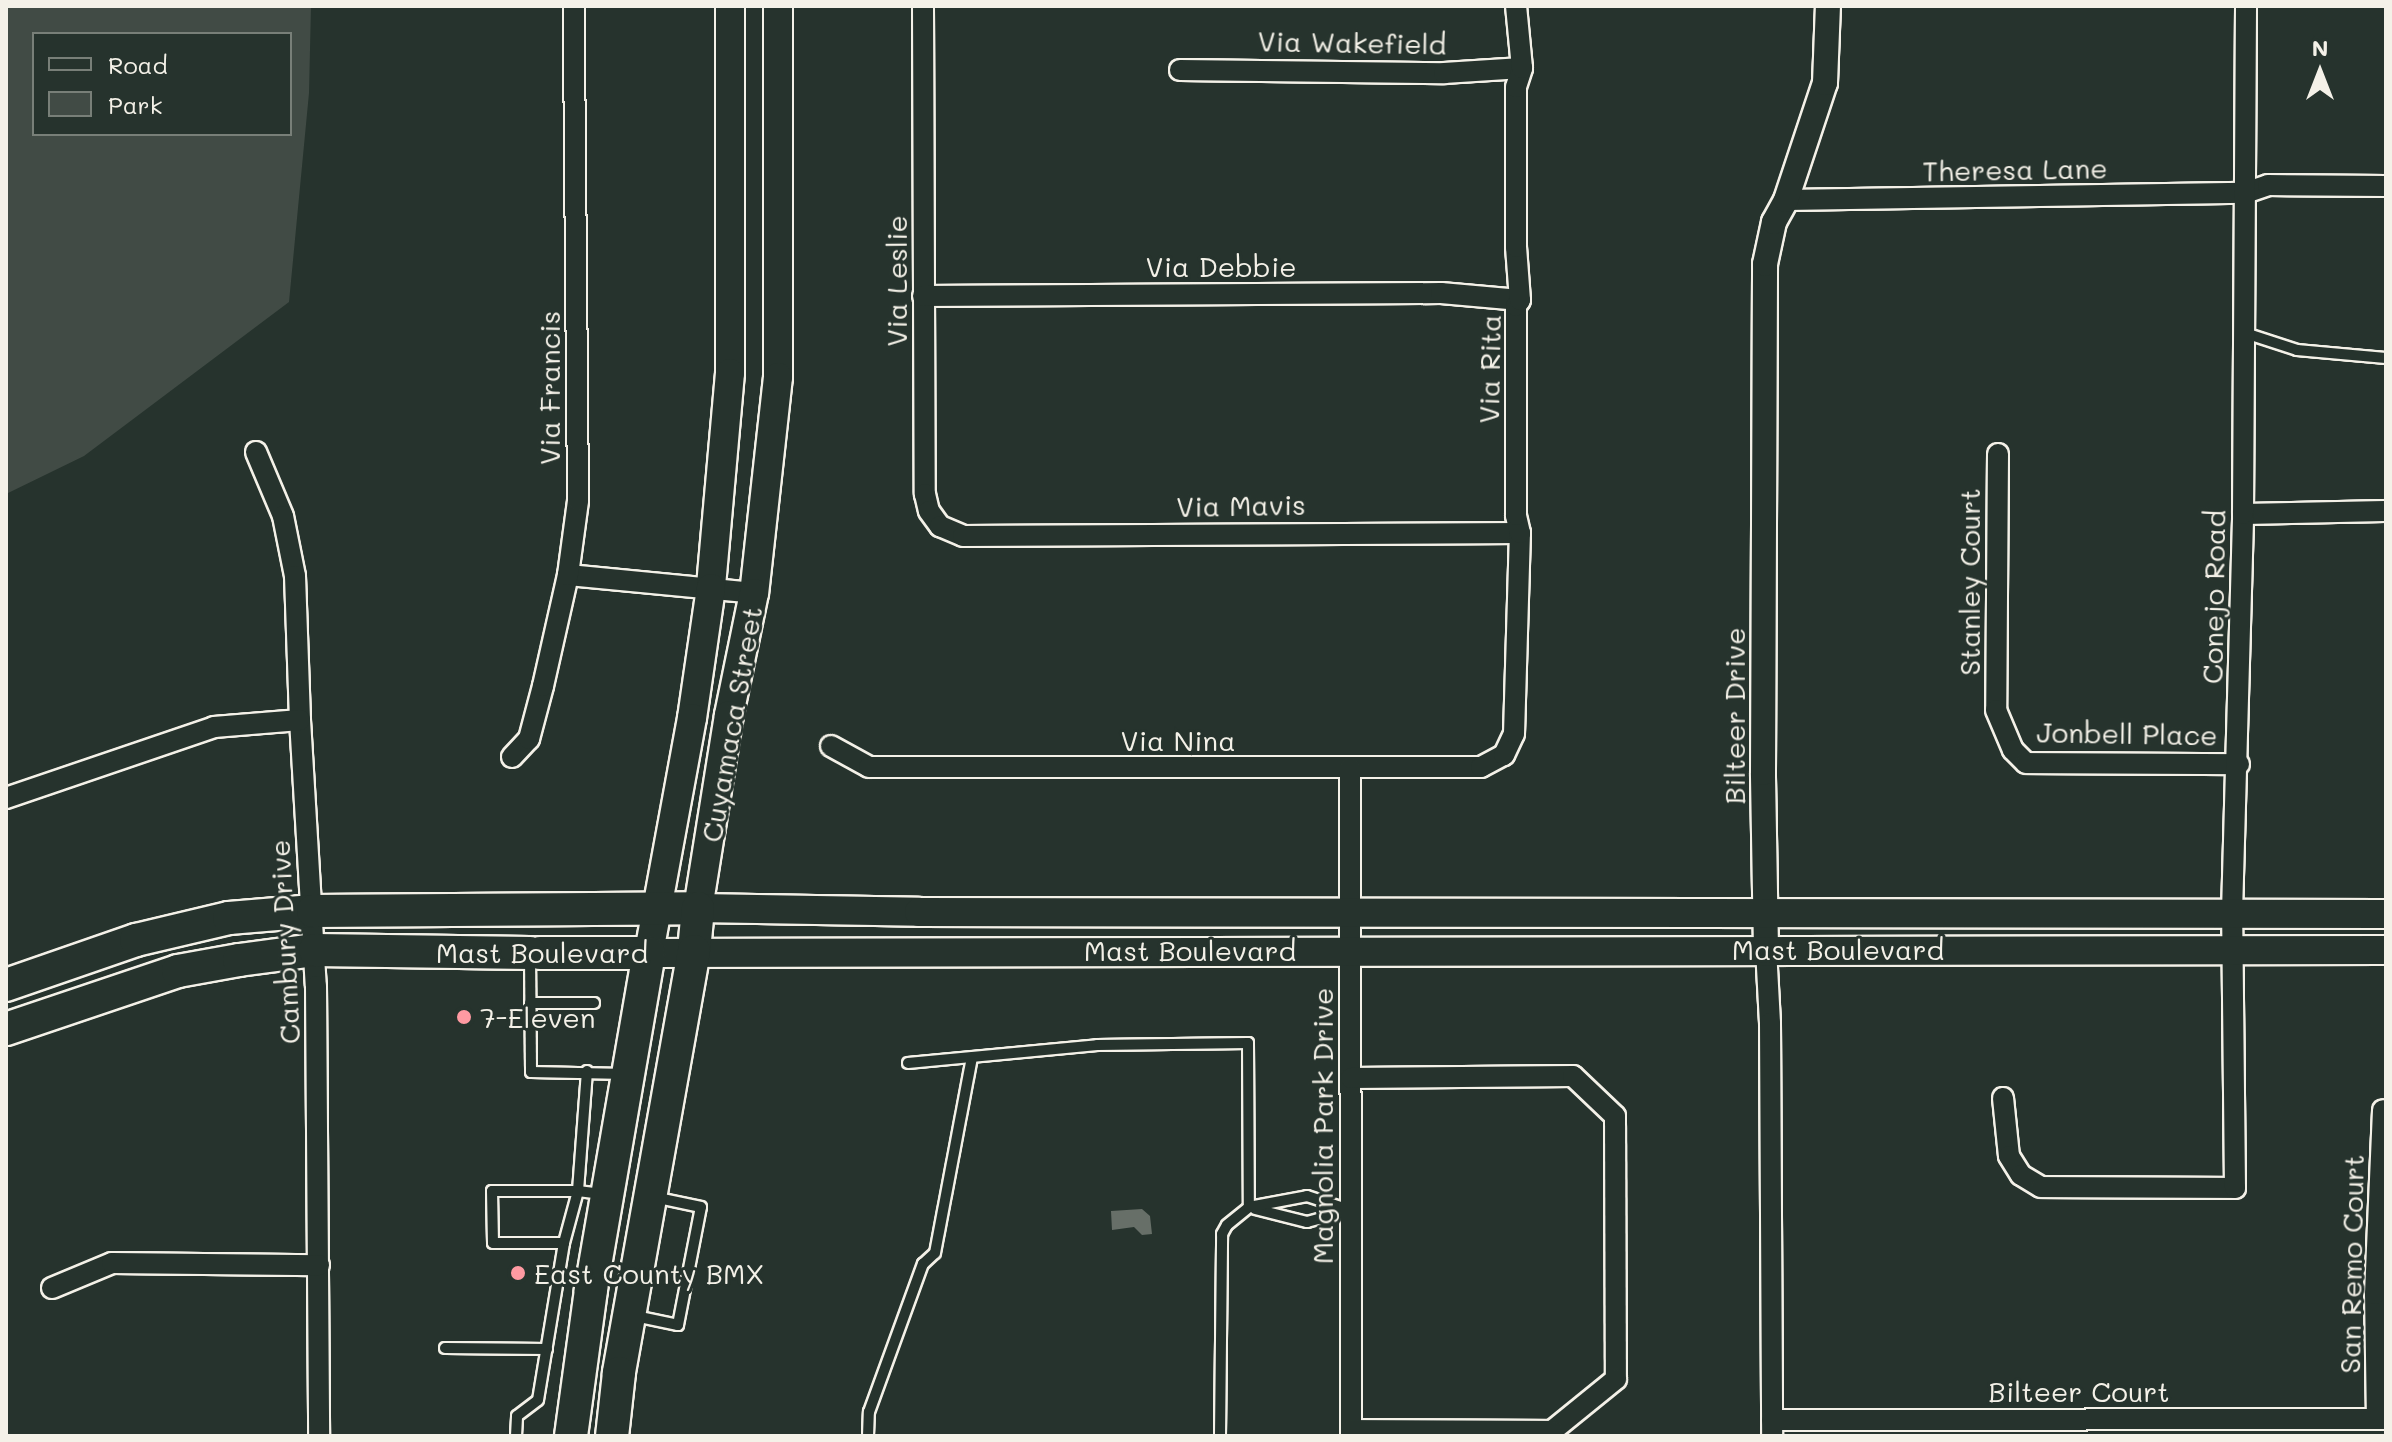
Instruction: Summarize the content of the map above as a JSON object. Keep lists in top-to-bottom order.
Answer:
{
  "streets": {
    "main road": ["Cuyamaca Street", "Mast Boulevard"],
    "street": [
      "Via Wakefield",
      "Theresa Lane",
      "Via Debbie",
      "Via Leslie",
      "Via Rita",
      "Via Francis",
      "Via Mavis",
      "Stanley Court",
      "Conejo Road",
      "Bilteer Drive",
      "Jonbell Place",
      "Via Nina",
      "Cambury Drive",
      "Magnolia Park Drive",
      "San Remo Court",
      "Bilteer Court"
    ]
  },
  "crossings": [
    ["Via Wakefield", "Via Rita"],
    ["Theresa Lane", "Conejo Road"],
    ["Theresa Lane", "Bilteer Drive"],
    ["Via Debbie", "Via Leslie"],
    ["Via Debbie", "Via Rita"],
    ["Via Leslie", "Via Mavis"],
    ["Via Rita", "Via Mavis"],
    ["Via Rita", "Via Nina"],
    ["Stanley Court", "Jonbell Place"],
    ["Conejo Road", "Jonbell Place"],
    ["Conejo Road", "Mast Boulevard"],
    ["Bilteer Drive", "Mast Boulevard"],
    ["Bilteer Drive", "Bilteer Court"],
    ["Cuyamaca Street", "Mast Boulevard"],
    ["Via Nina", "Magnolia Park Drive"],
    ["Cambury Drive", "Mast Boulevard"],
    ["Mast Boulevard", "Magnolia Park Drive"],
    ["San Remo Court", "Bilteer Court"]
  ],
  "places": ["7-Eleven", "East County BMX"],
  "legend": ["Road", "Park"],
  "north": "top"
}
